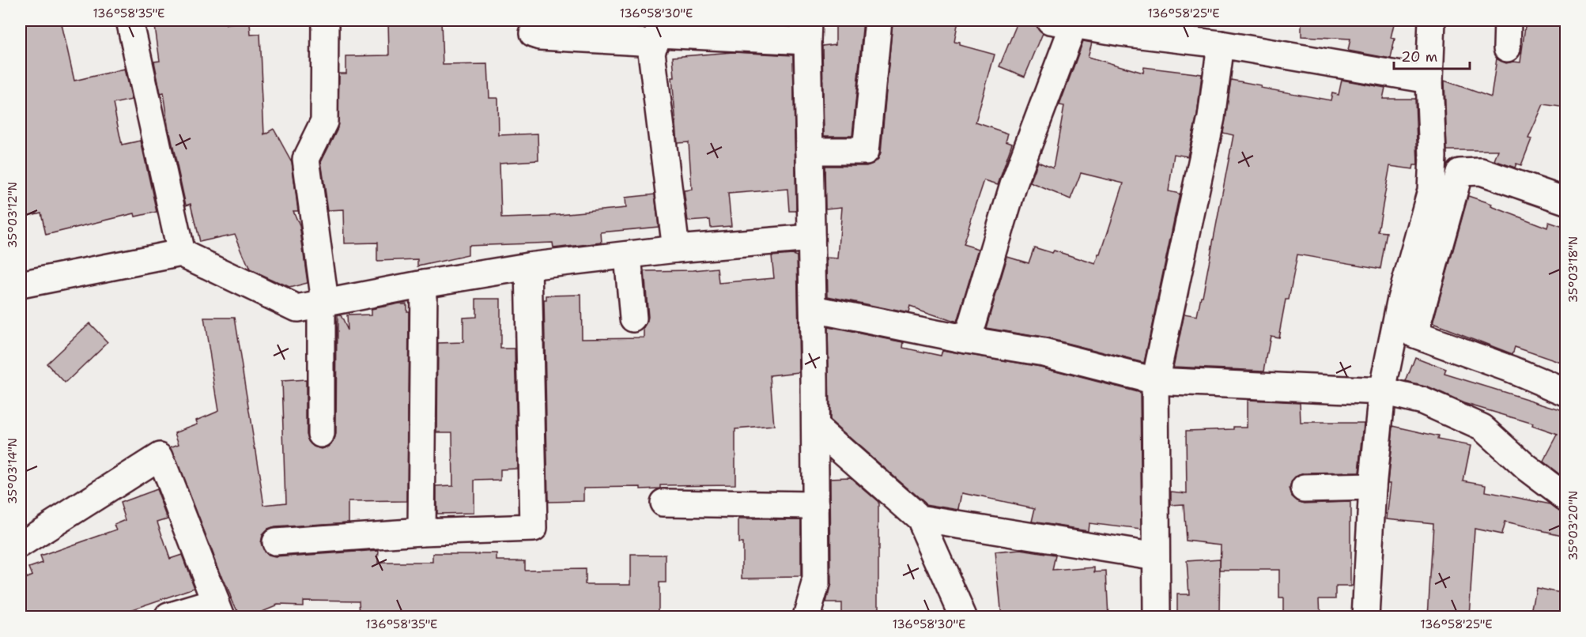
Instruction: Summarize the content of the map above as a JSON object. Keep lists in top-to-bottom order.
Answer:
{
  "scale_bar": "20 m",
  "coordinates": [
    "136°58'35\"E",
    "136°58'30\"E",
    "136°58'25\"E",
    "35°03'12\"N",
    "35°03'18\"N",
    "35°03'14\"N",
    "35°03'20\"N"
  ]
}
